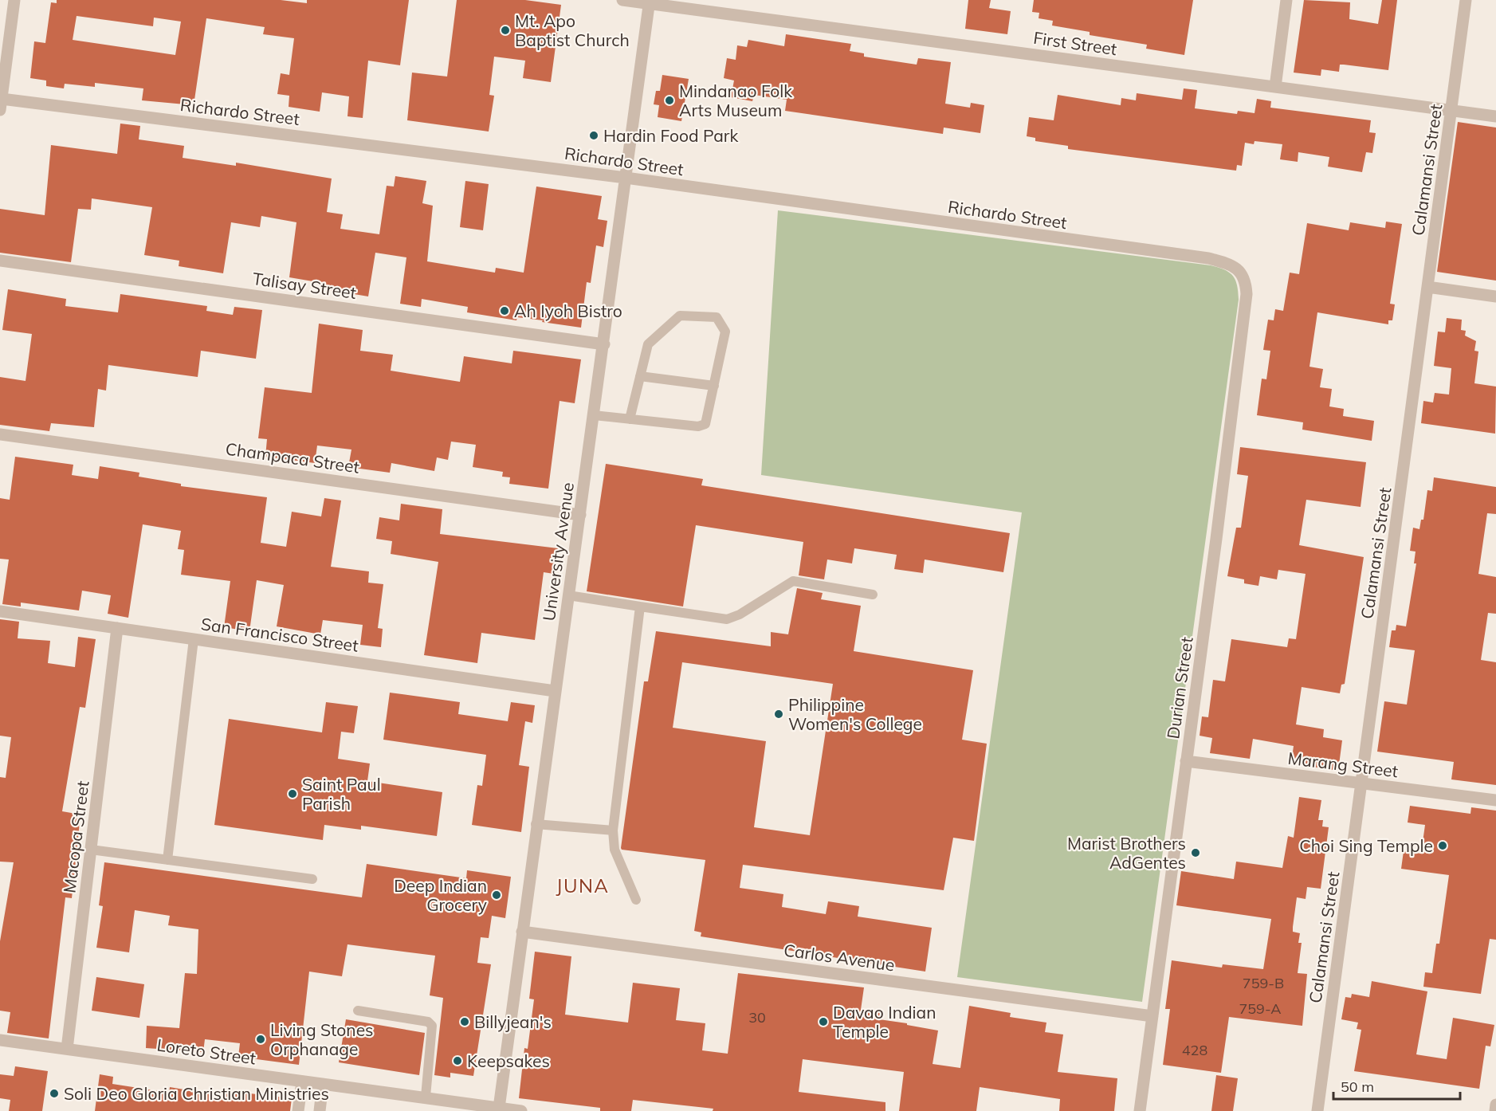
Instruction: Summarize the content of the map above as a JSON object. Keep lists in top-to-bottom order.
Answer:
{
  "streets": {
    "street": [
      "First Street",
      "Richardo Street",
      "Calamansi Street",
      "Talisay Street",
      "Champaca Street",
      "University Avenue",
      "San Francisco Street",
      "Durian Street",
      "Marang Street",
      "Macopa Street",
      "Carlos Avenue",
      "Loreto Street"
    ]
  },
  "crossings": [
    ["First Street", "Calamansi Street"],
    ["First Street", "University Avenue"],
    ["Richardo Street", "University Avenue"],
    ["Richardo Street", "Durian Street"],
    ["Calamansi Street", "Marang Street"],
    ["Talisay Street", "University Avenue"],
    ["Champaca Street", "University Avenue"],
    ["University Avenue", "San Francisco Street"],
    ["University Avenue", "Carlos Avenue"],
    ["University Avenue", "Loreto Street"],
    ["San Francisco Street", "Macopa Street"],
    ["Durian Street", "Marang Street"],
    ["Durian Street", "Carlos Avenue"],
    ["Macopa Street", "Loreto Street"]
  ],
  "districts": ["JUNA"],
  "places": [
    "Mt. Apo Baptist Church",
    "Mindanao Folk Arts Museum",
    "Hardin Food Park",
    "Ah Iyoh Bistro",
    "Philippine Women's College",
    "Saint Paul Parish",
    "Choi Sing Temple",
    "Marist Brothers AdGentes",
    "Deep Indian Grocery",
    "Billyjean's",
    "Davao Indian Temple",
    "Living Stones Orphanage",
    "Keepsakes",
    "Soli Deo Gloria Christian Ministries"
  ],
  "house_numbers": [
    "759-B",
    "759-A",
    "30",
    "428"
  ],
  "scale_bar": "50 m"
}
